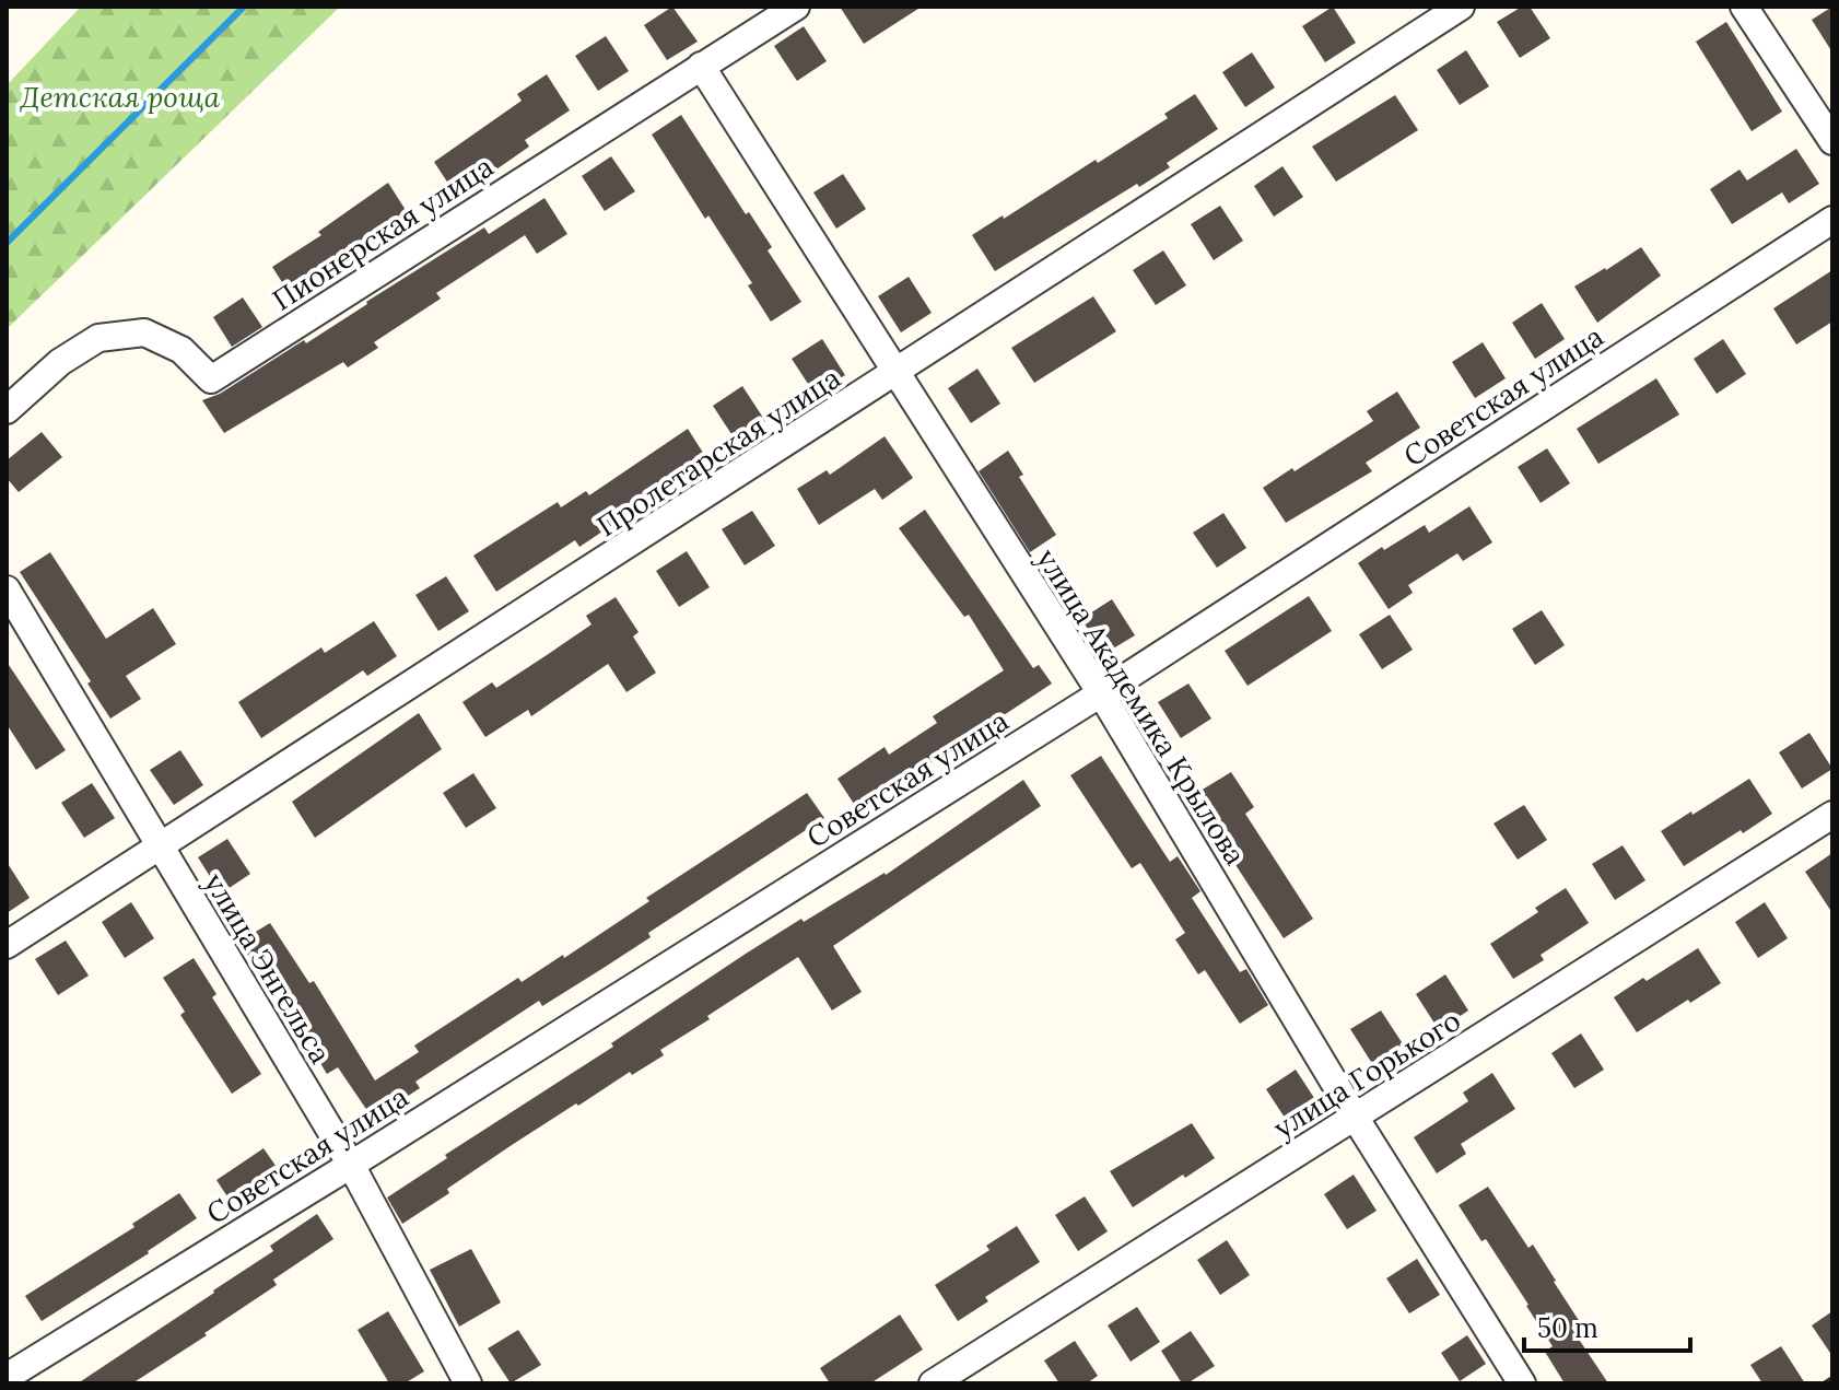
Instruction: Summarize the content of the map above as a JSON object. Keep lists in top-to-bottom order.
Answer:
{
  "streets": {
    "street": [
      "Пионерская улица",
      "Советская улица",
      "Пролетарская улица",
      "улица Академика Крылова",
      "улица Энгельса",
      "улица Горького"
    ]
  },
  "crossings": [
    ["Пионерская улица", "улица Академика Крылова"],
    ["Советская улица", "улица Академика Крылова"],
    ["Советская улица", "улица Энгельса"],
    ["Пролетарская улица", "улица Академика Крылова"],
    ["Пролетарская улица", "улица Энгельса"],
    ["улица Академика Крылова", "улица Горького"]
  ],
  "parks": ["Детская роща"],
  "scale_bar": "50 m"
}
